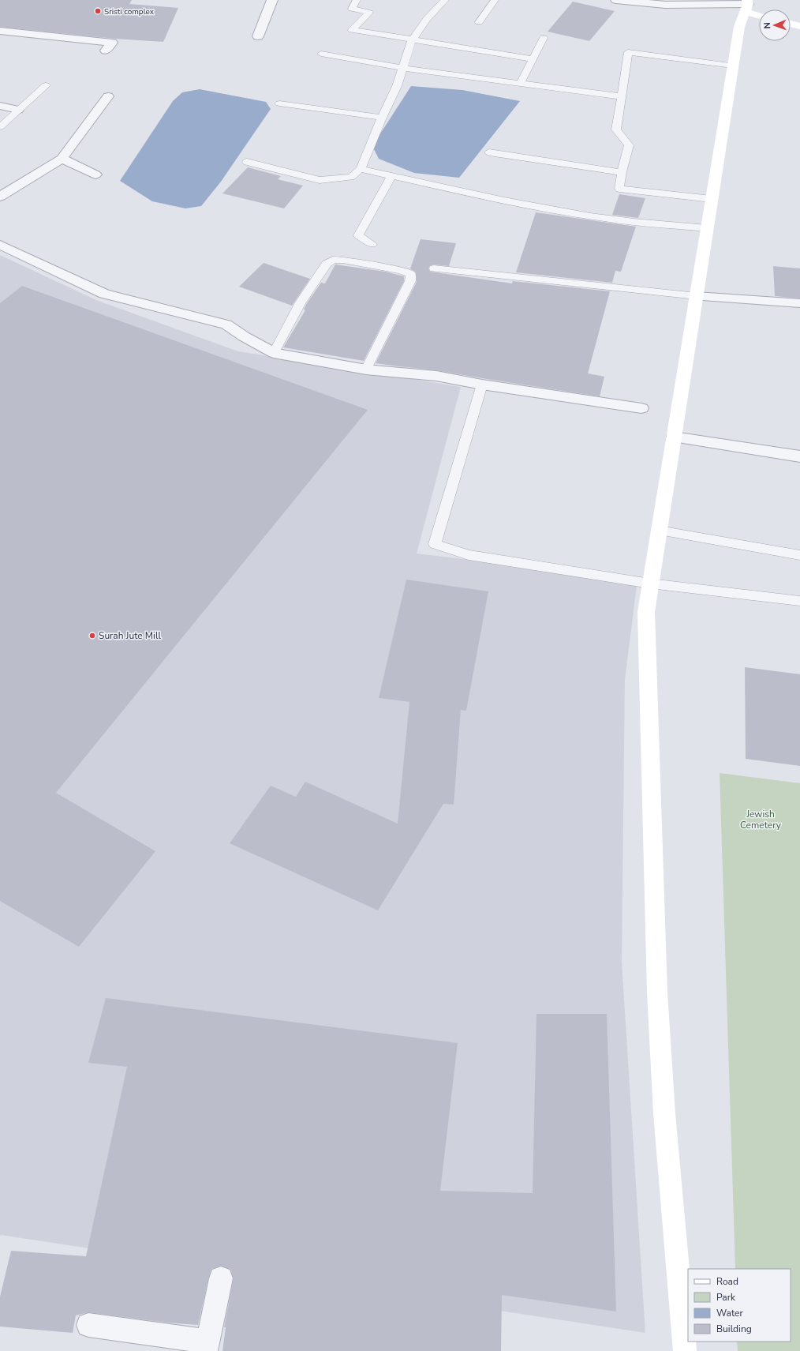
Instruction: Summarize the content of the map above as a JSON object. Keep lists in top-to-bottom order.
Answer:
{
  "parks": ["Jewish Cemetery"],
  "places": ["Sristi complex", "Surah Jute Mill"],
  "legend": [
    "Road",
    "Park",
    "Water",
    "Building"
  ],
  "north": "left"
}
